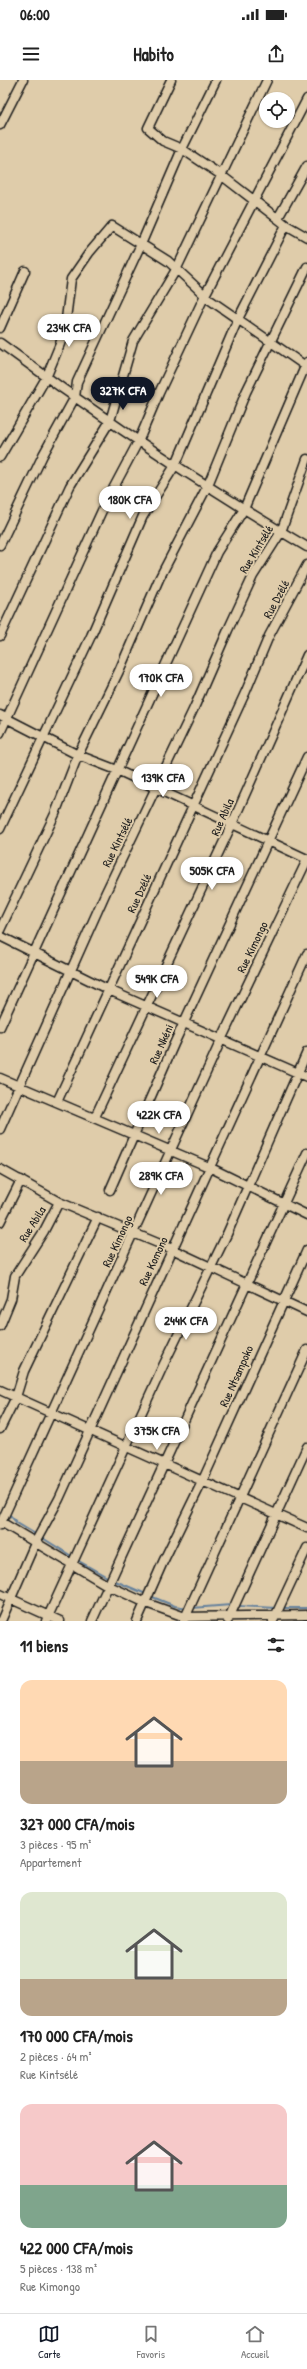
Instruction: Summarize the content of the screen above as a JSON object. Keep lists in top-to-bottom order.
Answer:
{
  "streets": {
    "street": [
      "Rue Kintsélé",
      "Rue Dzélé",
      "Rue Abila",
      "Rue Kimongo",
      "Rue Nkéni",
      "Rue Komono",
      "Rue Ntsampoko"
    ]
  },
  "page": {
    "status": "06:00",
    "header": "Habito",
    "price": [
      "234K CFA",
      "327K CFA",
      "180K CFA",
      "170K CFA",
      "139K CFA",
      "505K CFA",
      "549K CFA",
      "422K CFA",
      "289K CFA",
      "244K CFA",
      "375K CFA"
    ],
    "heading": "11 biens",
    "list": [
      {
        "name": "327 000 CFA/mois",
        "note": "3 pièces · 95 m² · Appartement"
      },
      {
        "name": "170 000 CFA/mois",
        "note": "2 pièces · 64 m² · Rue Kintsélé"
      },
      {
        "name": "422 000 CFA/mois",
        "note": "5 pièces · 138 m² · Rue Kimongo"
      }
    ],
    "tabs": ["Carte", "Favoris", "Accueil"]
  }
}
